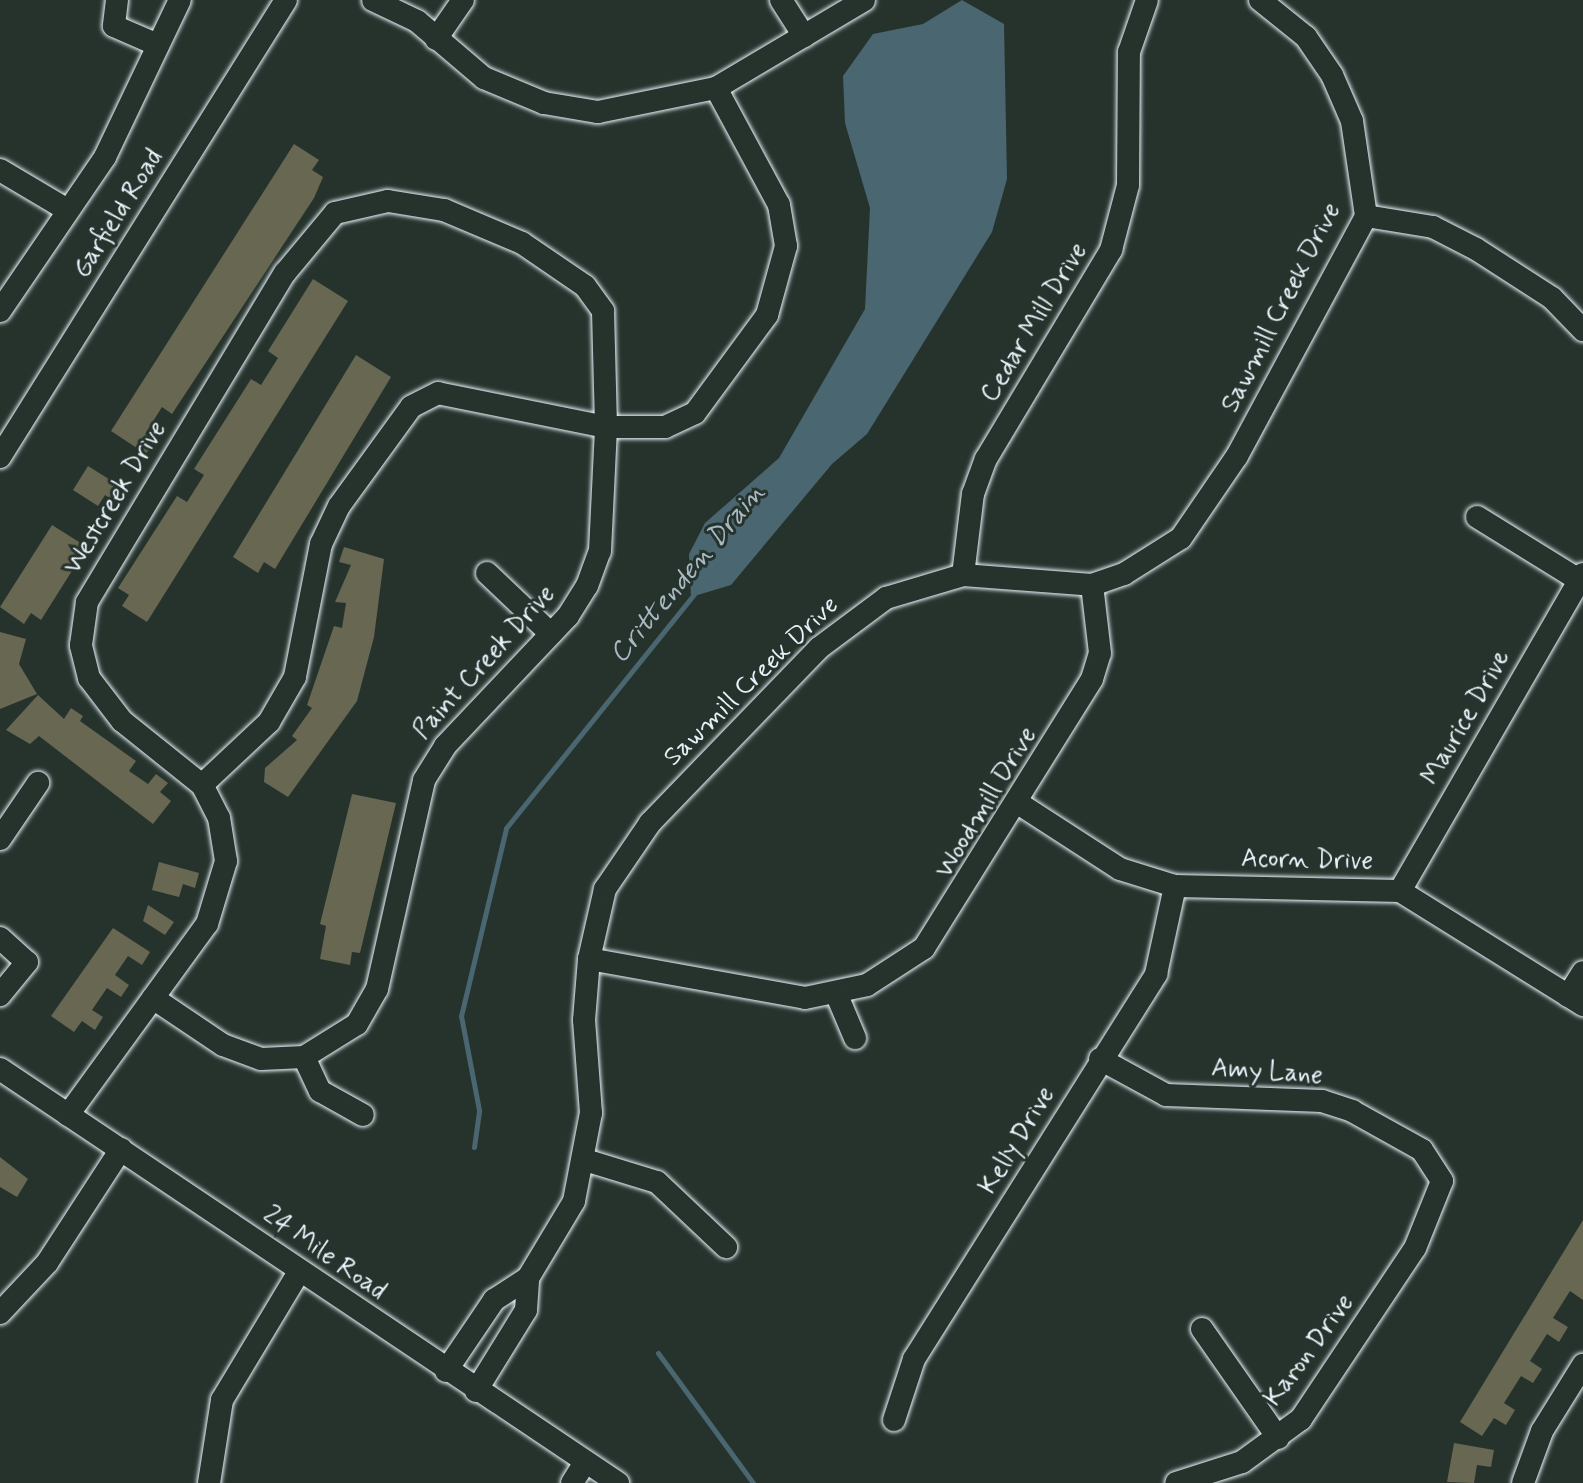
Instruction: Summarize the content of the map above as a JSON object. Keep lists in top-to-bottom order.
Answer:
{
  "streets": {
    "street": [
      "Garfield Road",
      "Sawmill Creek Drive",
      "Cedar Mill Drive",
      "Westcreek Drive",
      "Paint Creek Drive",
      "Maurice Drive",
      "Woodmill Drive",
      "Acorn Drive",
      "Amy Lane",
      "Kelly Drive",
      "24 Mile Road",
      "Karon Drive"
    ]
  },
  "crossings": [
    ["Sawmill Creek Drive", "Cedar Mill Drive"],
    ["Sawmill Creek Drive", "Woodmill Drive"],
    ["Sawmill Creek Drive", "24 Mile Road"],
    ["Westcreek Drive", "Paint Creek Drive"],
    ["Maurice Drive", "Acorn Drive"],
    ["Woodmill Drive", "Acorn Drive"],
    ["Acorn Drive", "Kelly Drive"],
    ["Amy Lane", "Kelly Drive"],
    ["Amy Lane", "Karon Drive"]
  ],
  "water": ["Crittenden Drain"]
}
